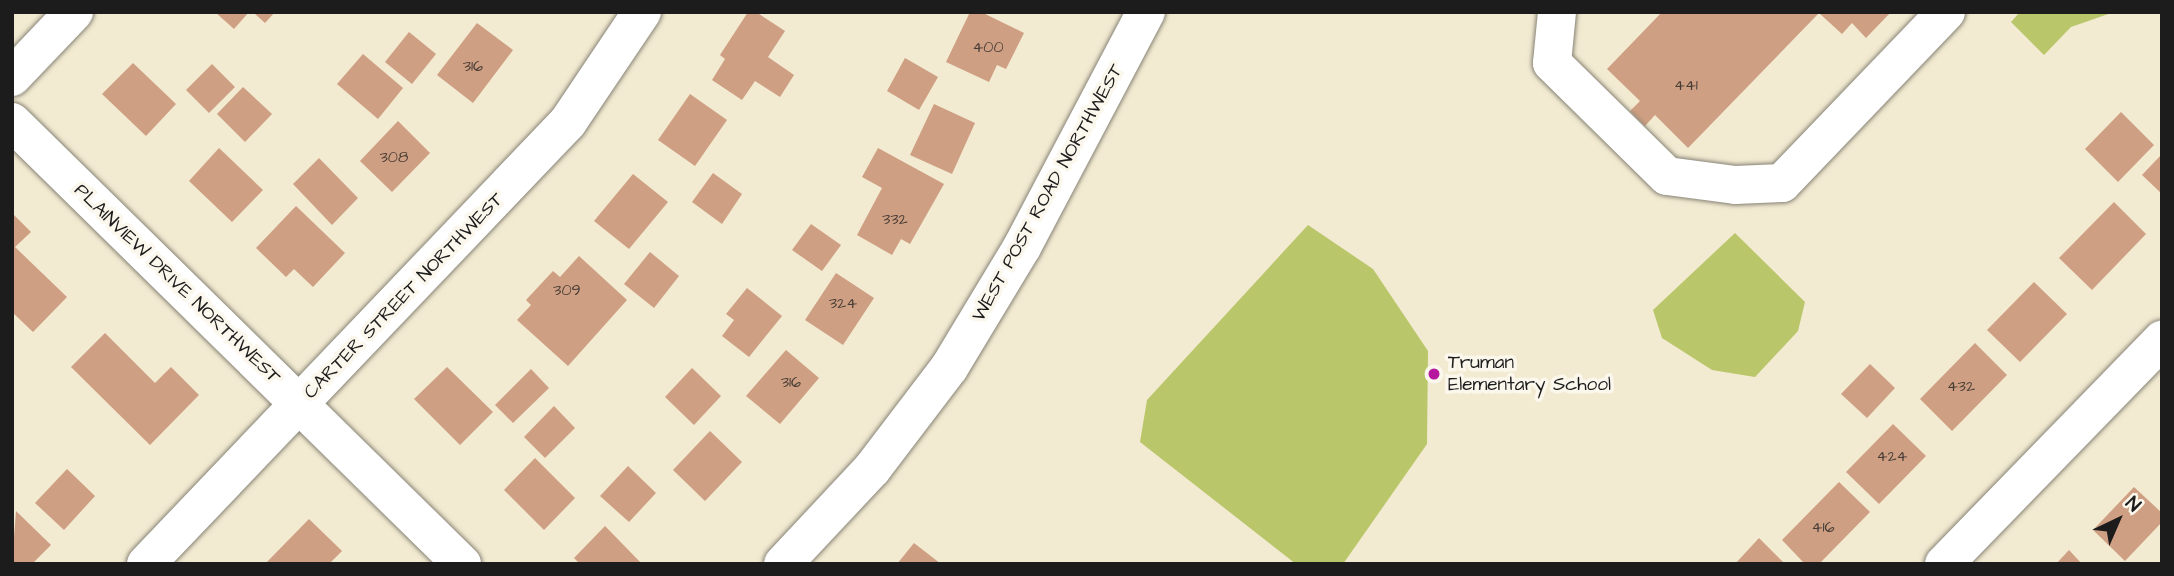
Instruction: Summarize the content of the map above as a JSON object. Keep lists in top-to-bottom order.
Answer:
{
  "streets": {
    "street": ["WEST POST ROAD NORTHWEST", "PLAINVIEW DRIVE NORTHWEST", "CARTER STREET NORTHWEST"]
  },
  "crossings": [
    ["PLAINVIEW DRIVE NORTHWEST", "CARTER STREET NORTHWEST"]
  ],
  "places": ["Truman Elementary School"],
  "house_numbers": [
    "400",
    "316",
    "441",
    "308",
    "332",
    "309",
    "324",
    "316",
    "432",
    "424",
    "416"
  ],
  "north": "top right"
}
